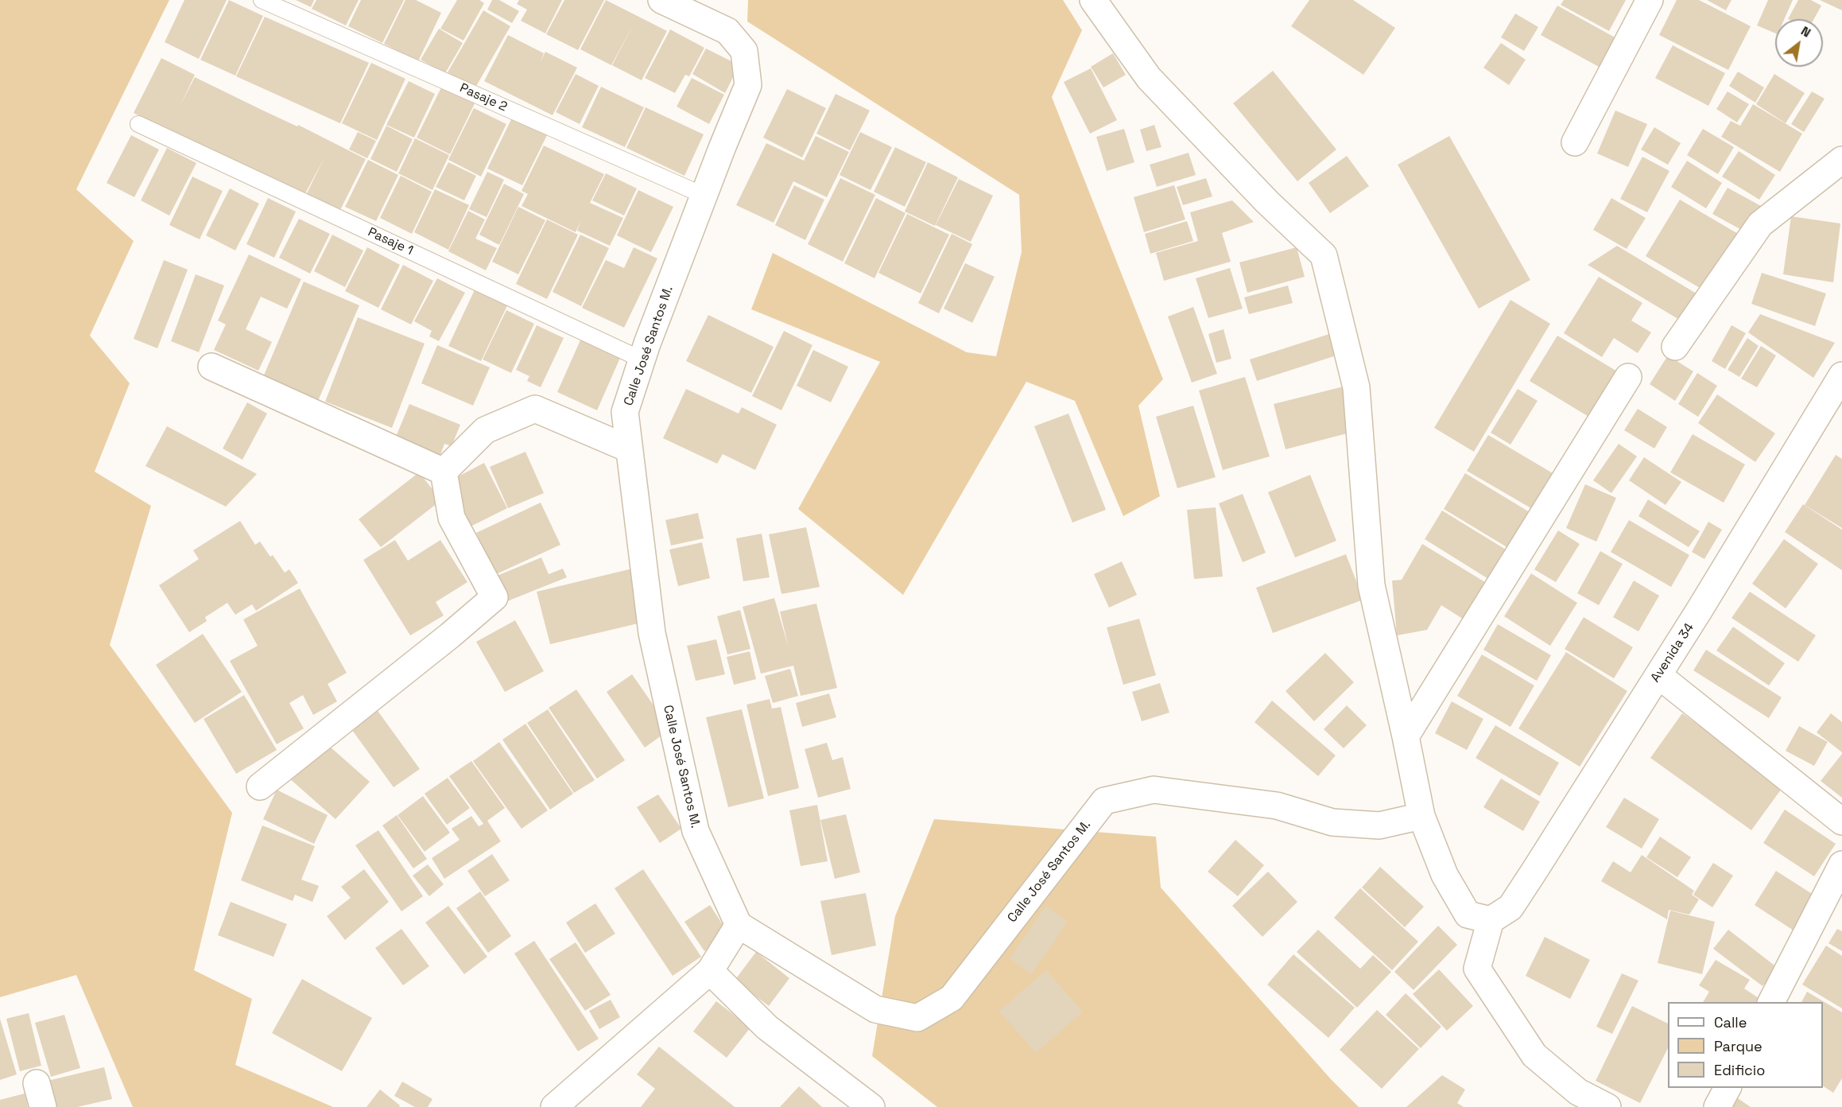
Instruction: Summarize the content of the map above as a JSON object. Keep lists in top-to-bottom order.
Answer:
{
  "streets": {
    "street": ["Calle José Santos M.", "Avenida 34"],
    "lane": ["Pasaje 2", "Pasaje 1"]
  },
  "crossings": [
    ["Pasaje 2", "Calle José Santos M."],
    ["Pasaje 1", "Calle José Santos M."]
  ],
  "legend": ["Calle", "Parque", "Edificio"],
  "north": "top right"
}
